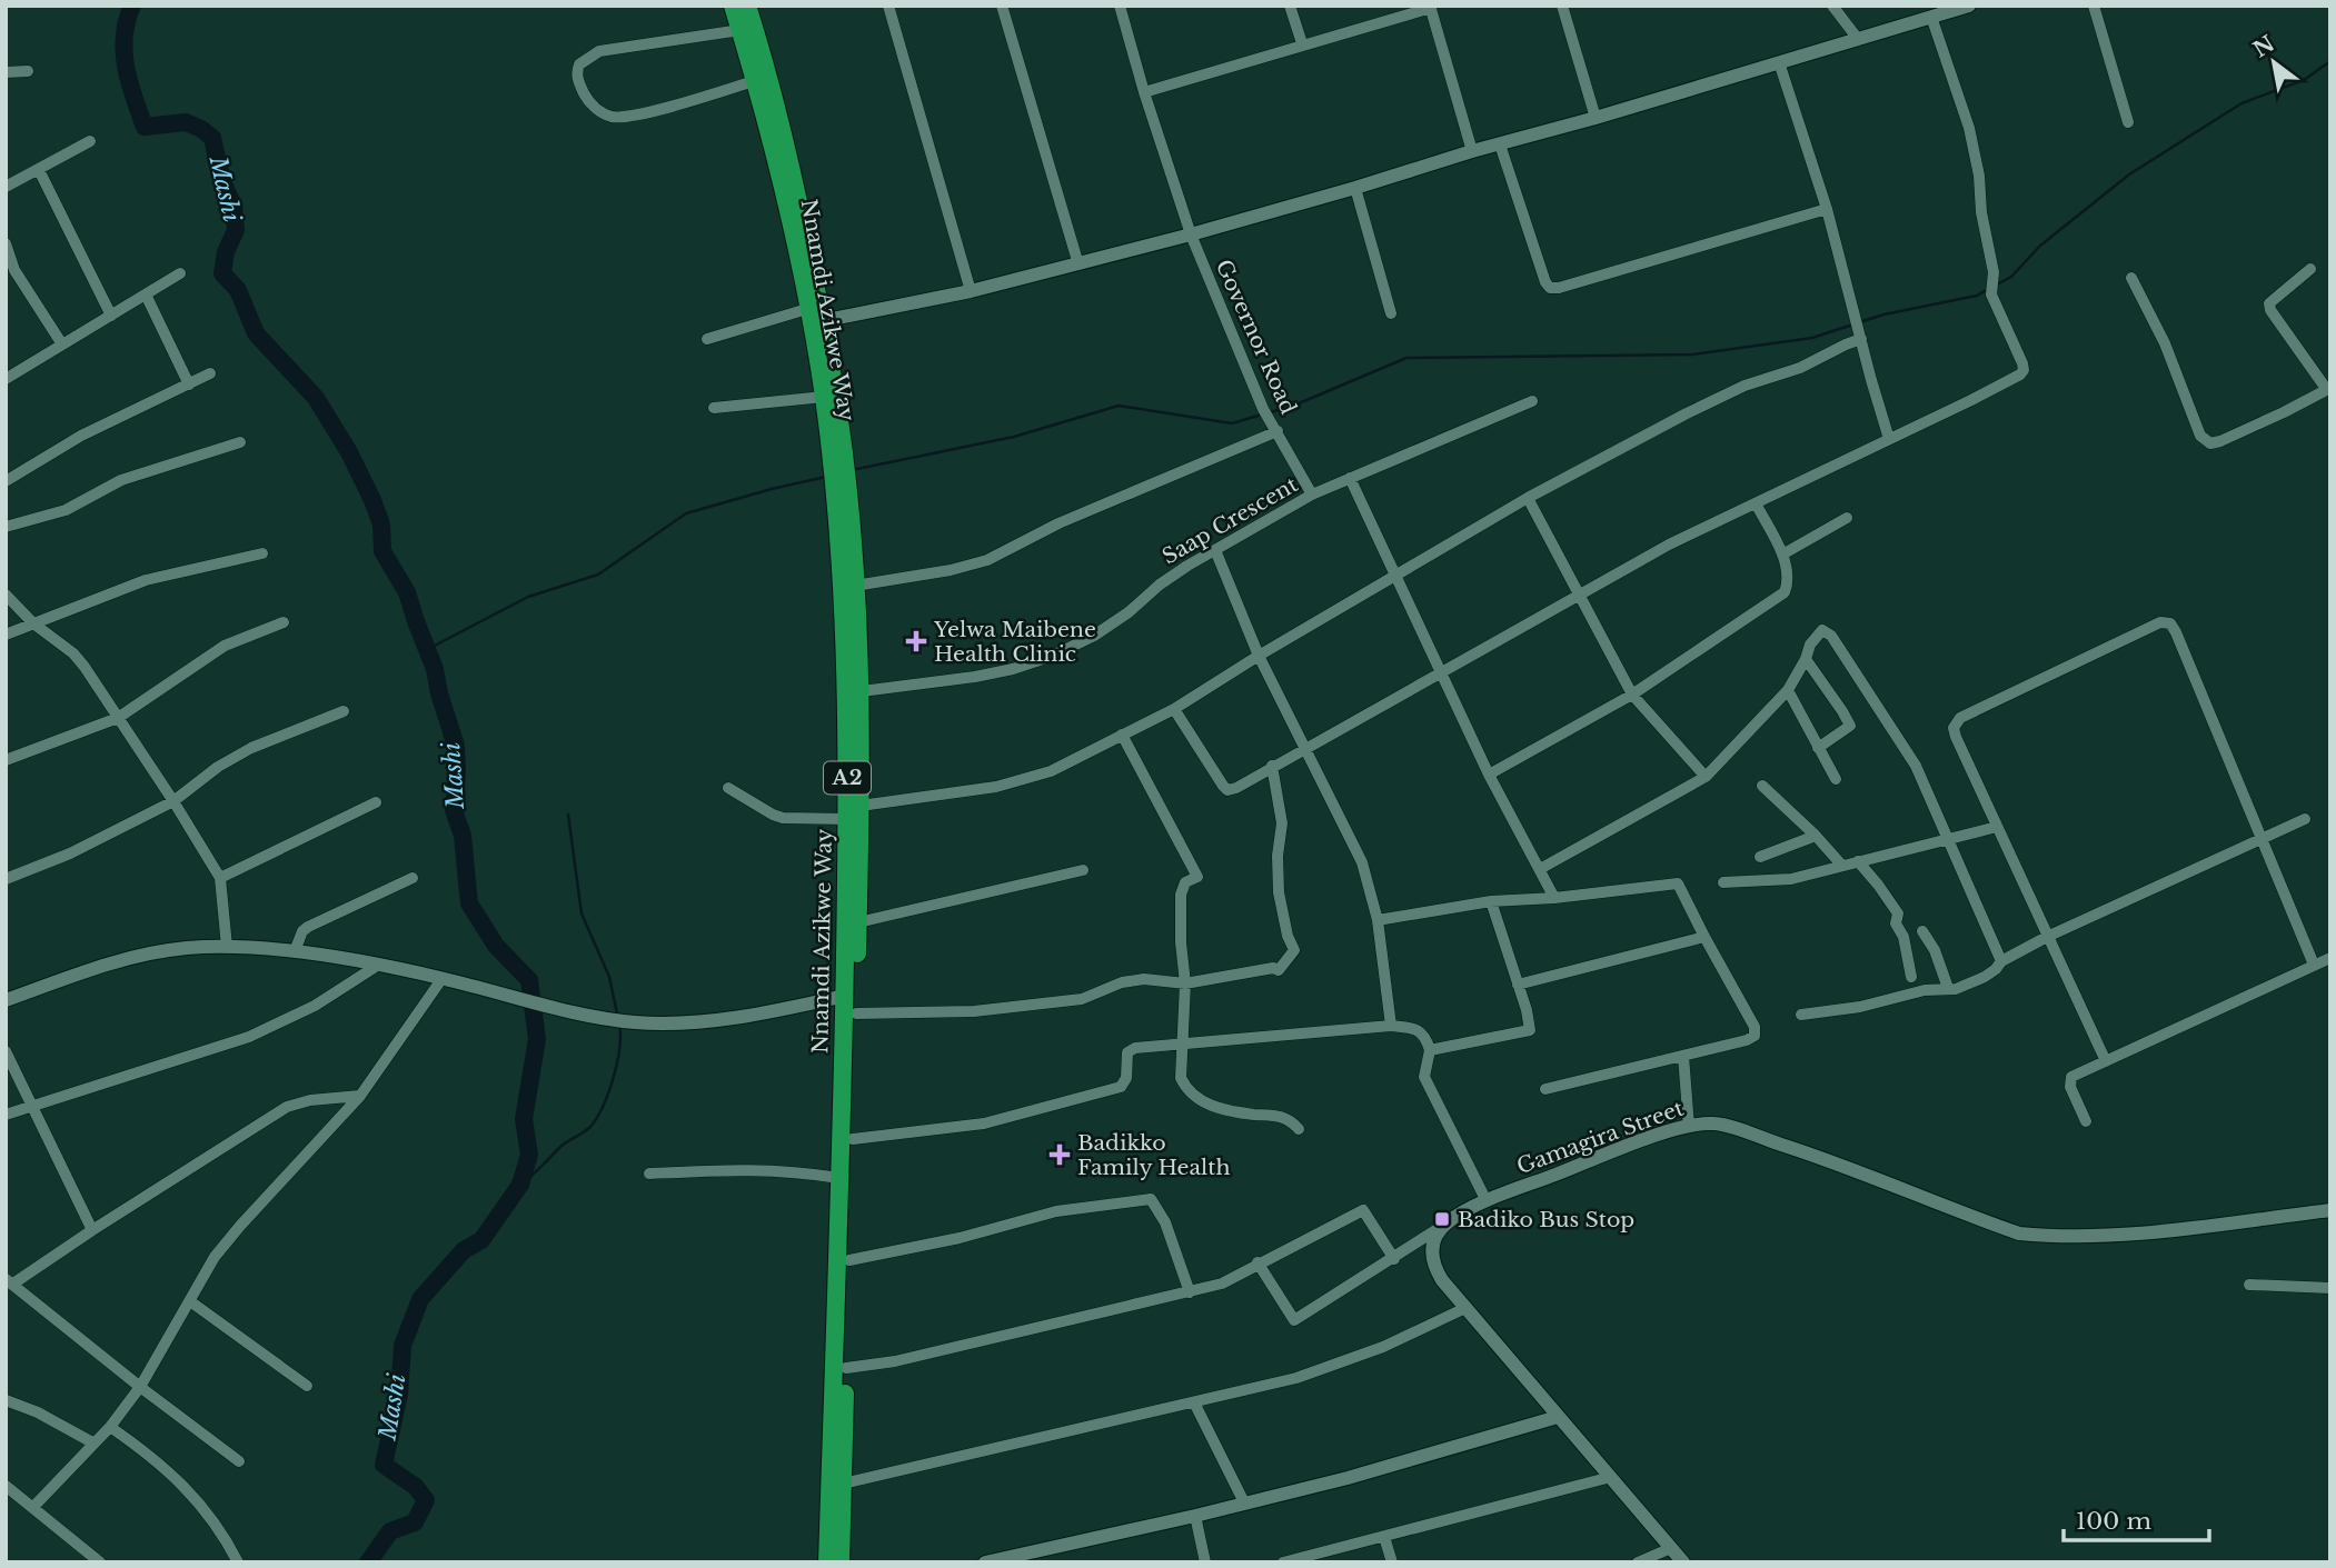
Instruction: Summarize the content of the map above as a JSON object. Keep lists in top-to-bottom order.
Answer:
{
  "streets": {
    "highway": ["Nnamdi Azikwe Way", "A2"],
    "street": ["Governor Road", "Saap Crescent", "Gamagira Street"]
  },
  "crossings": [
    ["Nnamdi Azikwe Way", "Saap Crescent"],
    ["Governor Road", "Saap Crescent"]
  ],
  "water": ["Mashi"],
  "places": {
    "health": ["Yelwa Maibene Health Clinic", "Badikko Family Health"],
    "transit": ["Badiko Bus Stop"]
  },
  "scale_bar": "100 m",
  "north": "top left"
}
